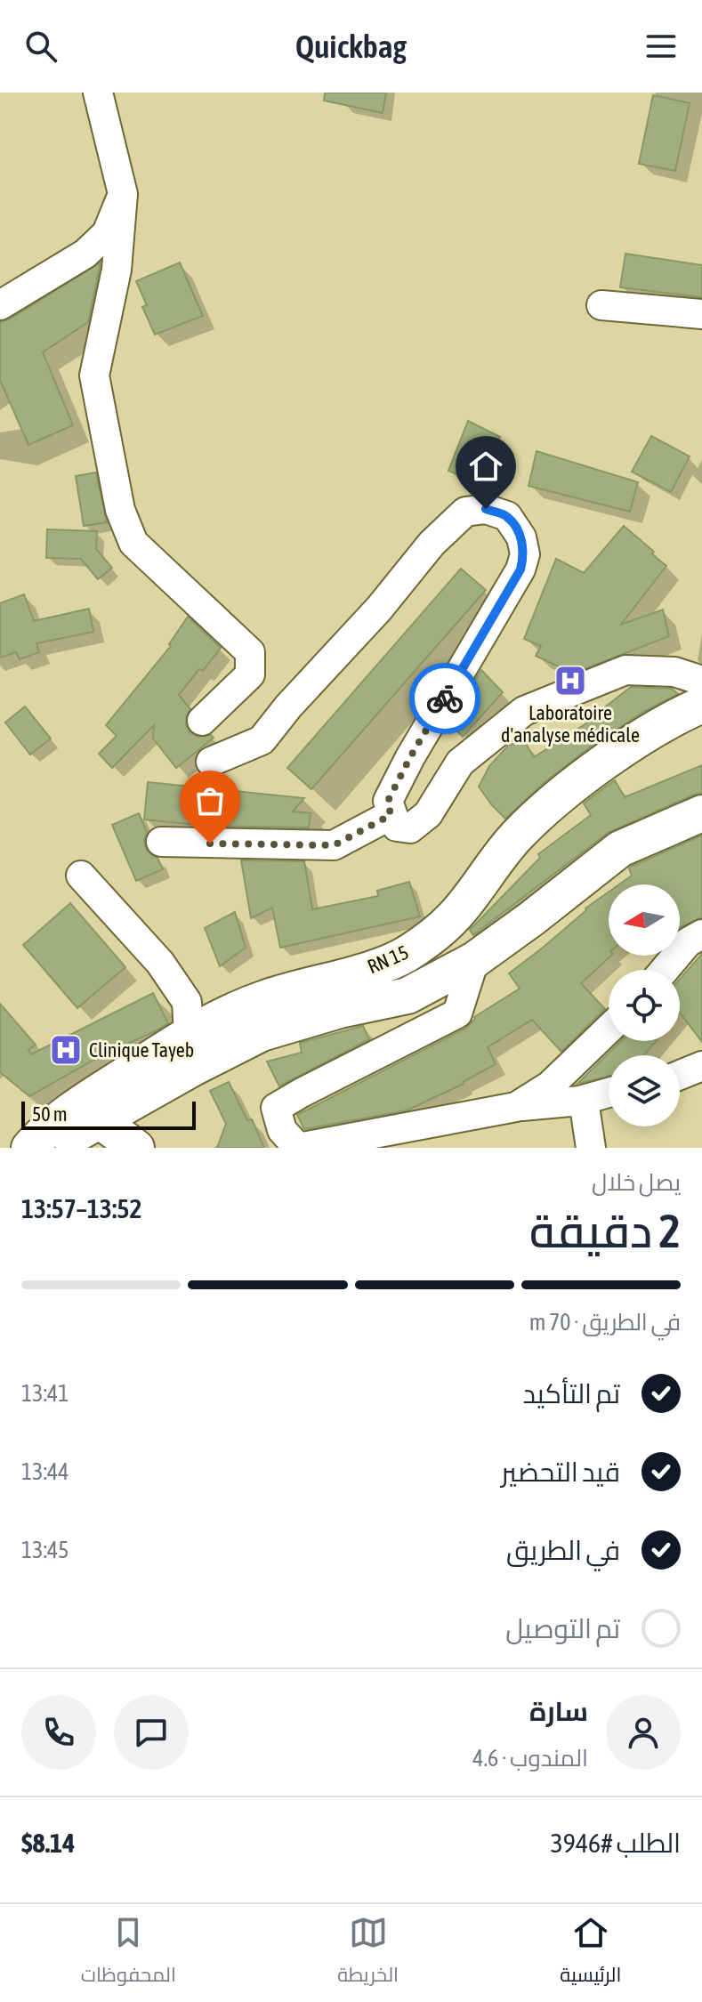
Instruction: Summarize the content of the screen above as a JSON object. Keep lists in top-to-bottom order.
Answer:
{
  "streets": {
    "main road": ["RN 15"]
  },
  "places": {
    "hospital": ["Laboratoire d'analyse médicale", "Clinique Tayeb"]
  },
  "scale_bar": "50 m",
  "north": "left",
  "page": {
    "header": "Quickbag",
    "scale": "50 m",
    "heading": ["2 دقيقة", "يصل خلال", "13:52–13:57"],
    "panel": [
      "سارة",
      "المندوب · 4.6",
      "الطلب #3946",
      "$8.14"
    ],
    "bar": "في الطريق · 70 m",
    "list": [
      ["تم التأكيد", "13:41"],
      ["قيد التحضير", "13:44"],
      ["في الطريق", "13:45"],
      "تم التوصيل"
    ],
    "tabs": ["الرئيسية", "الخريطة", "المحفوظات"]
  }
}
